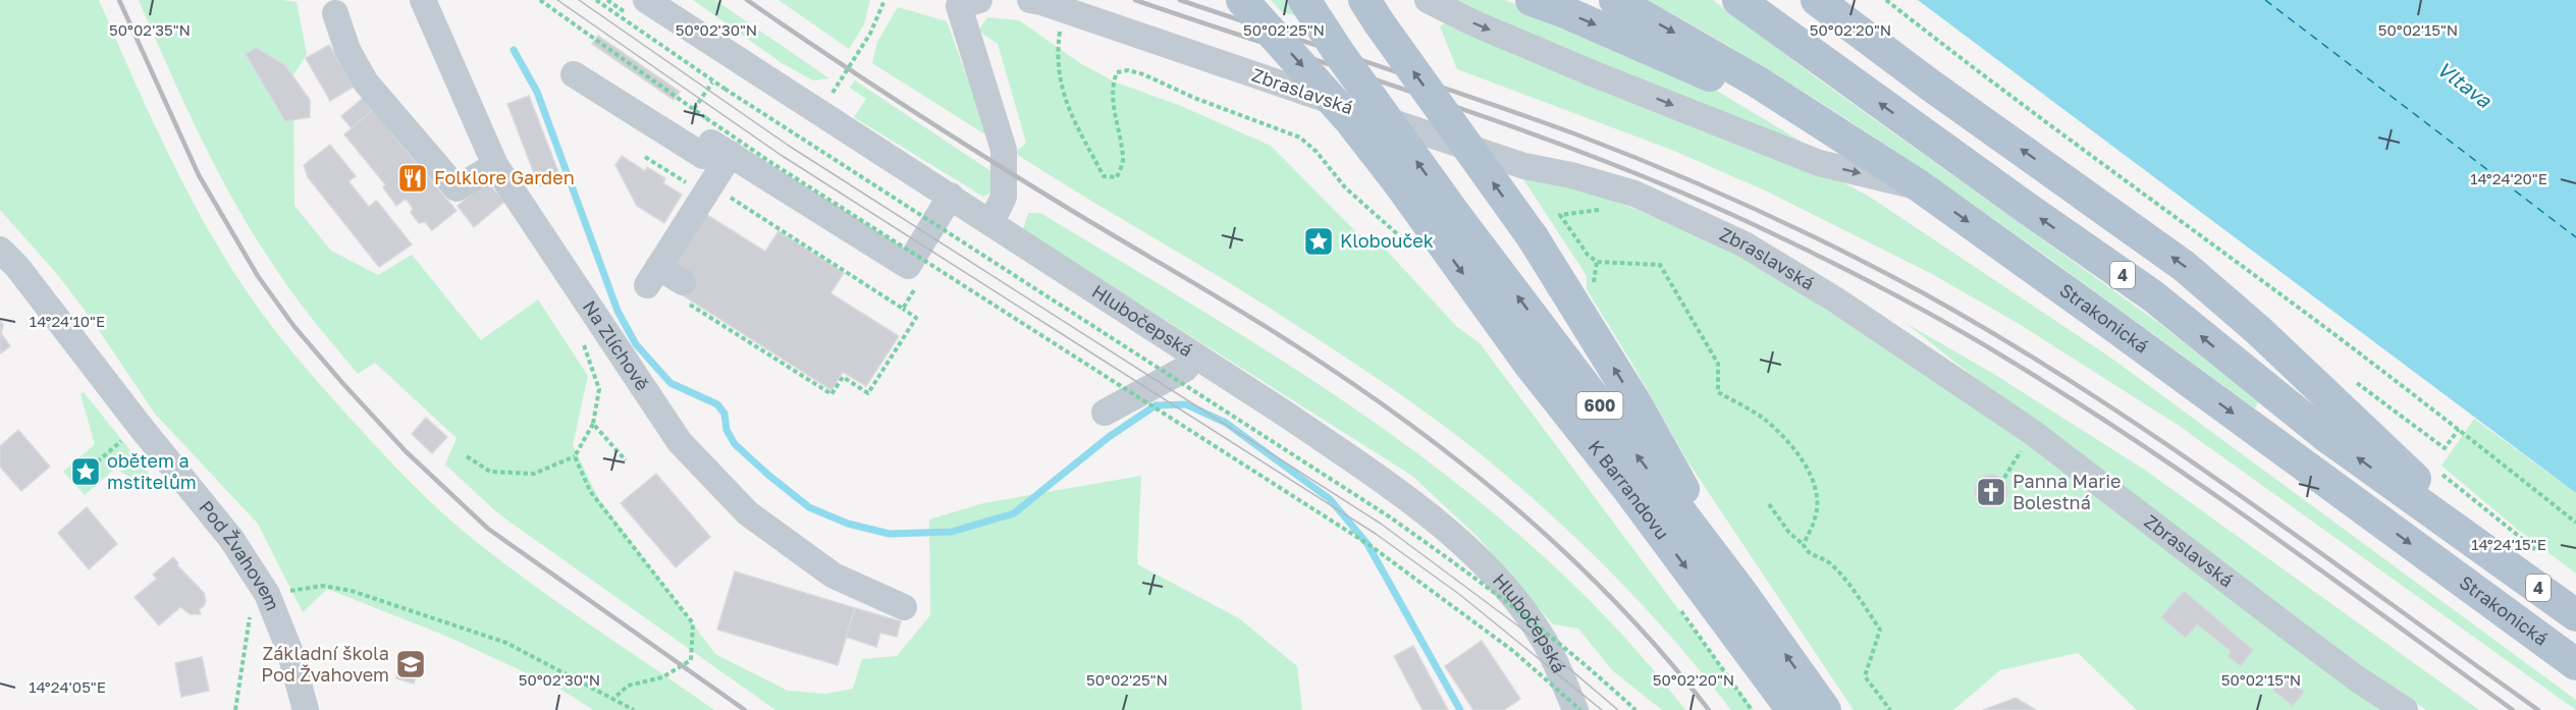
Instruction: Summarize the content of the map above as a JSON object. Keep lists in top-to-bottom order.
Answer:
{
  "streets": {
    "main road": [
      "4",
      "Strakonická",
      "600",
      "K Barrandovu"
    ],
    "street": [
      "Zbraslavská",
      "Hlubočepská",
      "Na Zlíchově",
      "Pod Žvahovem"
    ]
  },
  "water": ["Vltava"],
  "places": {
    "restaurant": ["Folklore Garden"],
    "place": ["Klobouček", "obětem a mstitelům"],
    "church": ["Panna Marie Bolestná"],
    "school or university": ["Základní škola Pod Žvahovem"]
  },
  "coordinates": [
    "50°02'30\"N",
    "50°02'25\"N",
    "50°02'20\"N",
    "50°02'15\"N",
    "50°02'35\"N",
    "14°24'20\"E",
    "14°24'10\"E",
    "14°24'15\"E",
    "14°24'05\"E"
  ]
}
